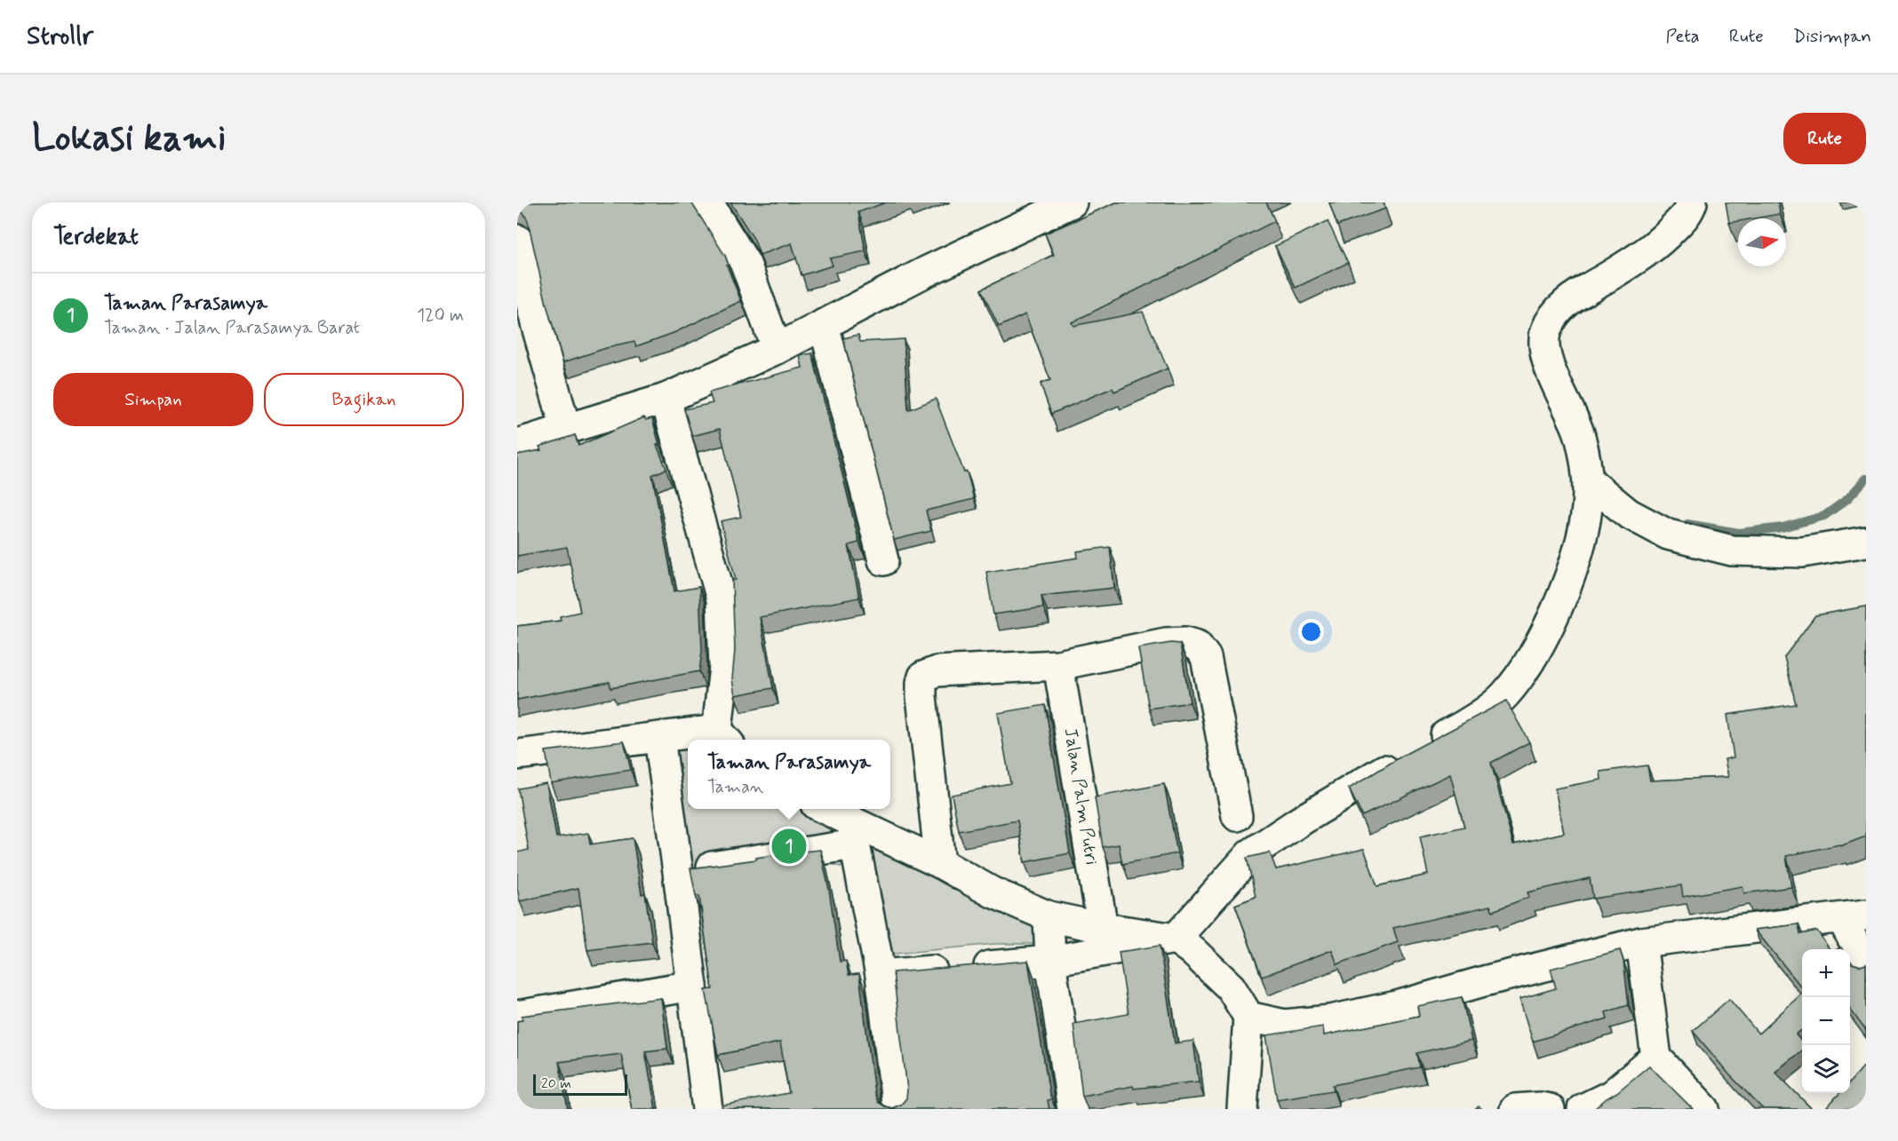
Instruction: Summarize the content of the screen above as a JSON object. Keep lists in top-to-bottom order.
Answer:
{
  "streets": {
    "street": ["Jalan Palm Putri"]
  },
  "scale_bar": "20 m",
  "north": "right",
  "page": {
    "header": "Strollr",
    "nav": ["Peta", "Rute", "Disimpan"],
    "buttons": [
      "Rute",
      ["Simpan", "Bagikan"]
    ],
    "title": "Lokasi kami",
    "heading": "Terdekat",
    "list": [
      {
        "mark": "1",
        "name": "Taman Parasamya",
        "note": "Taman · Jalan Parasamya Barat",
        "value": "120 m"
      }
    ],
    "popup": ["Taman Parasamya", "Taman"],
    "pins": "1",
    "map_buttons": ["+", "−"],
    "scale": "20 m"
  }
}
